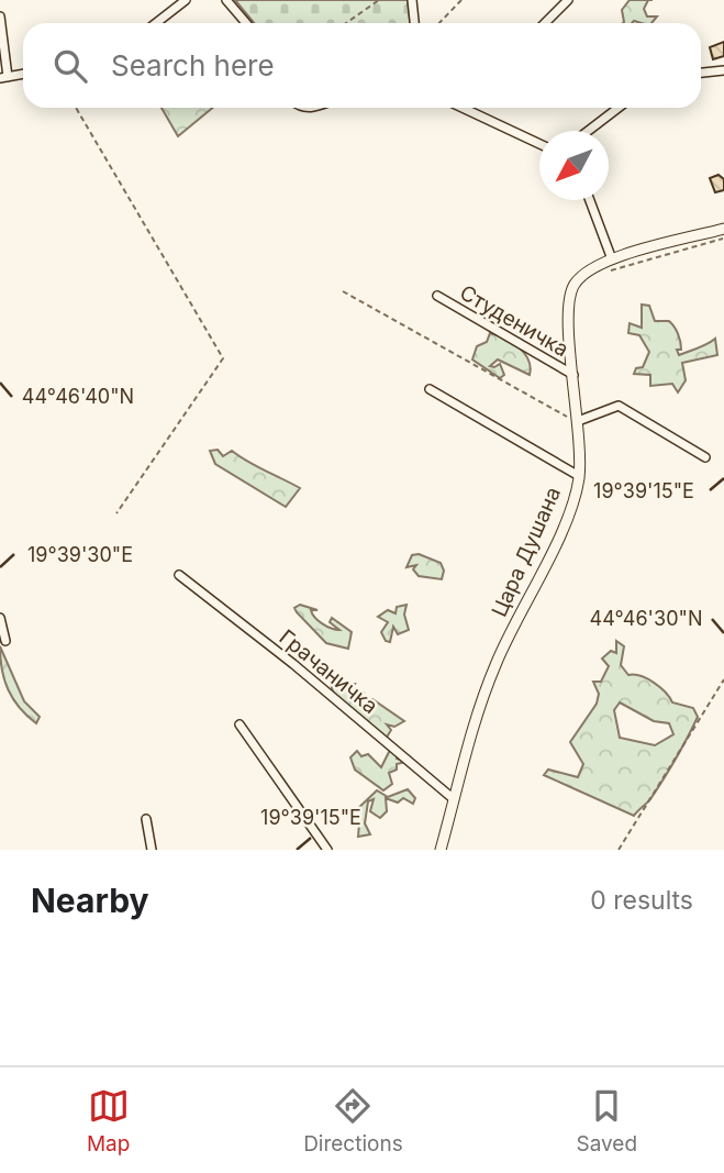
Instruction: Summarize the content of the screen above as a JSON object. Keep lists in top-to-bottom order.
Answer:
{
  "streets": {
    "street": ["Студеничка", "Цара Душана", "Грачаничка"]
  },
  "crossings": [
    ["Студеничка", "Цара Душана"],
    ["Цара Душана", "Грачаничка"]
  ],
  "north": "bottom left",
  "page": {
    "search": "Search here",
    "heading": ["Nearby", "0 results"],
    "nav": ["Map", "Directions", "Saved"]
  },
  "coordinates": [
    "44°46'40\"N",
    "19°39'15\"E",
    "19°39'30\"E",
    "44°46'30\"N"
  ]
}
